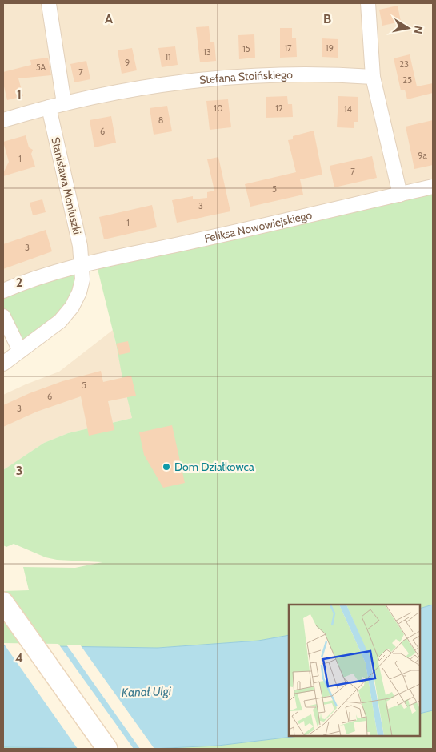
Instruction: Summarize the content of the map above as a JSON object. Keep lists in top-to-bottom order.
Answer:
{
  "streets": {
    "street": ["Stefana Stoińskiego", "Stanisława Moniuszki", "Feliksa Nowowiejskiego"]
  },
  "crossings": [
    ["Stefana Stoińskiego", "Stanisława Moniuszki"],
    ["Stanisława Moniuszki", "Feliksa Nowowiejskiego"]
  ],
  "water": ["Kanał Ulgi"],
  "places": ["Dom Działkowca"],
  "house_numbers": [
    "17",
    "19",
    "15",
    "13",
    "11",
    "9",
    "23",
    "5A",
    "7",
    "25",
    "10",
    "12",
    "14",
    "8",
    "6",
    "9a",
    "1",
    "7",
    "5",
    "3",
    "1",
    "3",
    "5",
    "6",
    "3"
  ],
  "north": "right",
  "grid": {
    "columns": ["A", "B"],
    "rows": [
      "1",
      "2",
      "3",
      "4"
    ]
  }
}
